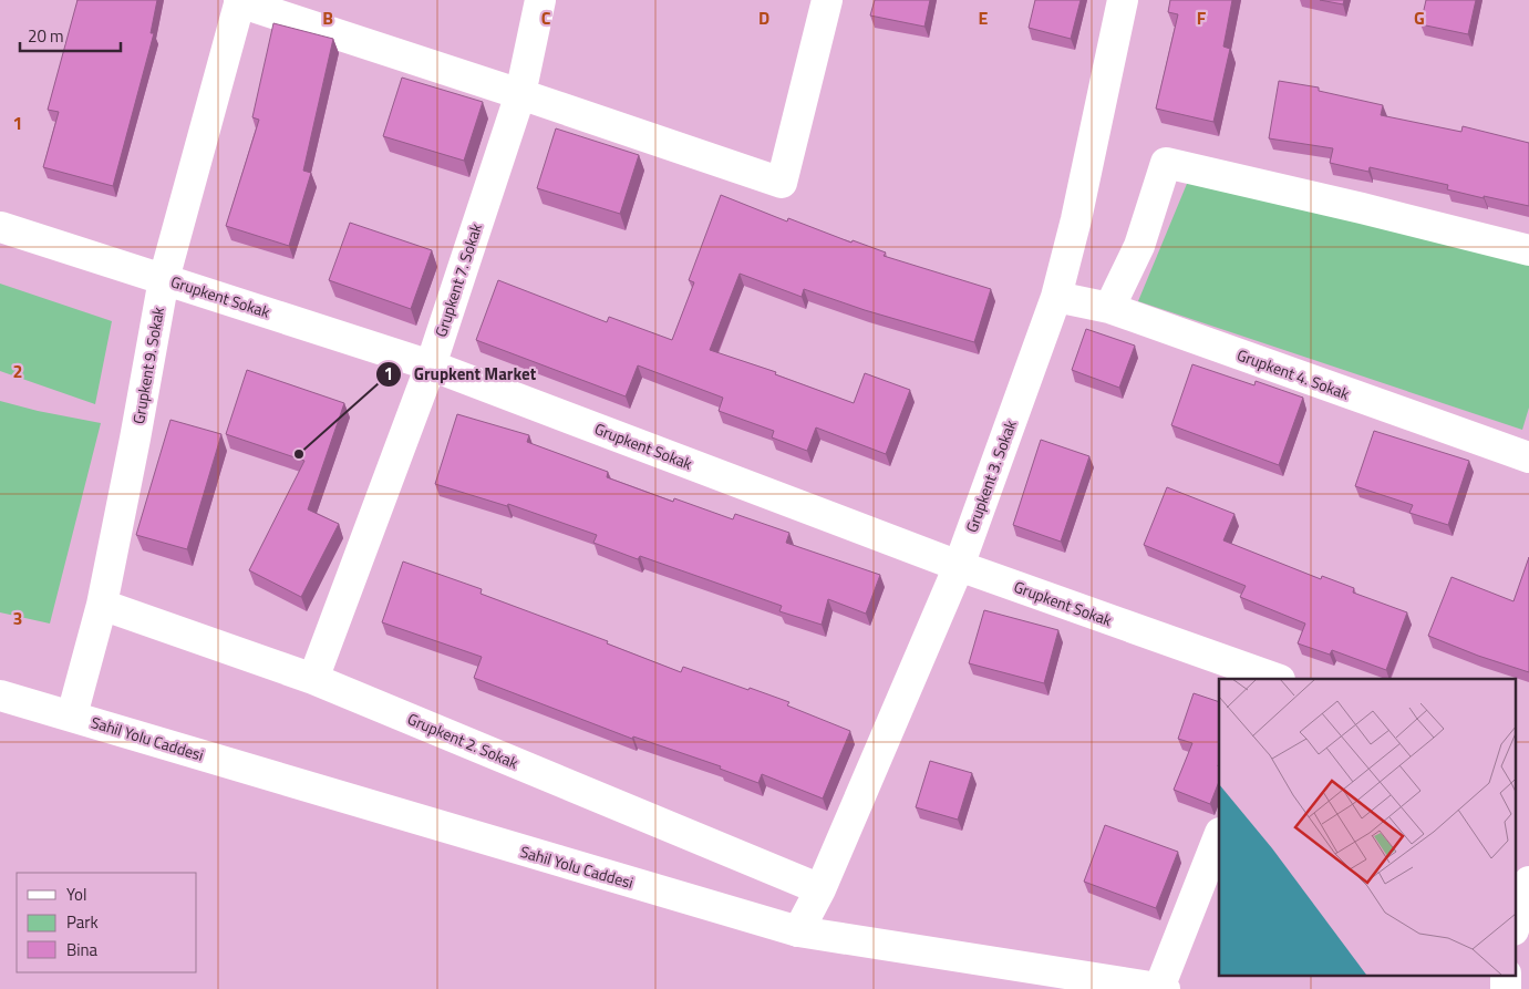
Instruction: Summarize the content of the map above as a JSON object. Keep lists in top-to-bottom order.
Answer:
{
  "streets": {
    "street": [
      "Grupkent 7. Sokak",
      "Grupkent Sokak",
      "Grupkent 9. Sokak",
      "Grupkent 4. Sokak",
      "Grupkent 3. Sokak",
      "Sahil Yolu Caddesi",
      "Grupkent 2. Sokak"
    ]
  },
  "crossings": [
    ["Grupkent 7. Sokak", "Grupkent Sokak"],
    ["Grupkent 7. Sokak", "Grupkent 2. Sokak"],
    ["Grupkent Sokak", "Grupkent 9. Sokak"],
    ["Grupkent Sokak", "Grupkent 3. Sokak"],
    ["Grupkent 9. Sokak", "Sahil Yolu Caddesi"],
    ["Grupkent 9. Sokak", "Grupkent 2. Sokak"],
    ["Grupkent 4. Sokak", "Grupkent 3. Sokak"],
    ["Grupkent 3. Sokak", "Sahil Yolu Caddesi"],
    ["Grupkent 3. Sokak", "Grupkent 2. Sokak"]
  ],
  "places": ["Grupkent Market"],
  "legend": ["Yol", "Park", "Bina"],
  "scale_bar": "20 m",
  "grid": {
    "columns": [
      "B",
      "C",
      "D",
      "E",
      "F",
      "G"
    ],
    "rows": ["1", "2", "3"]
  }
}
